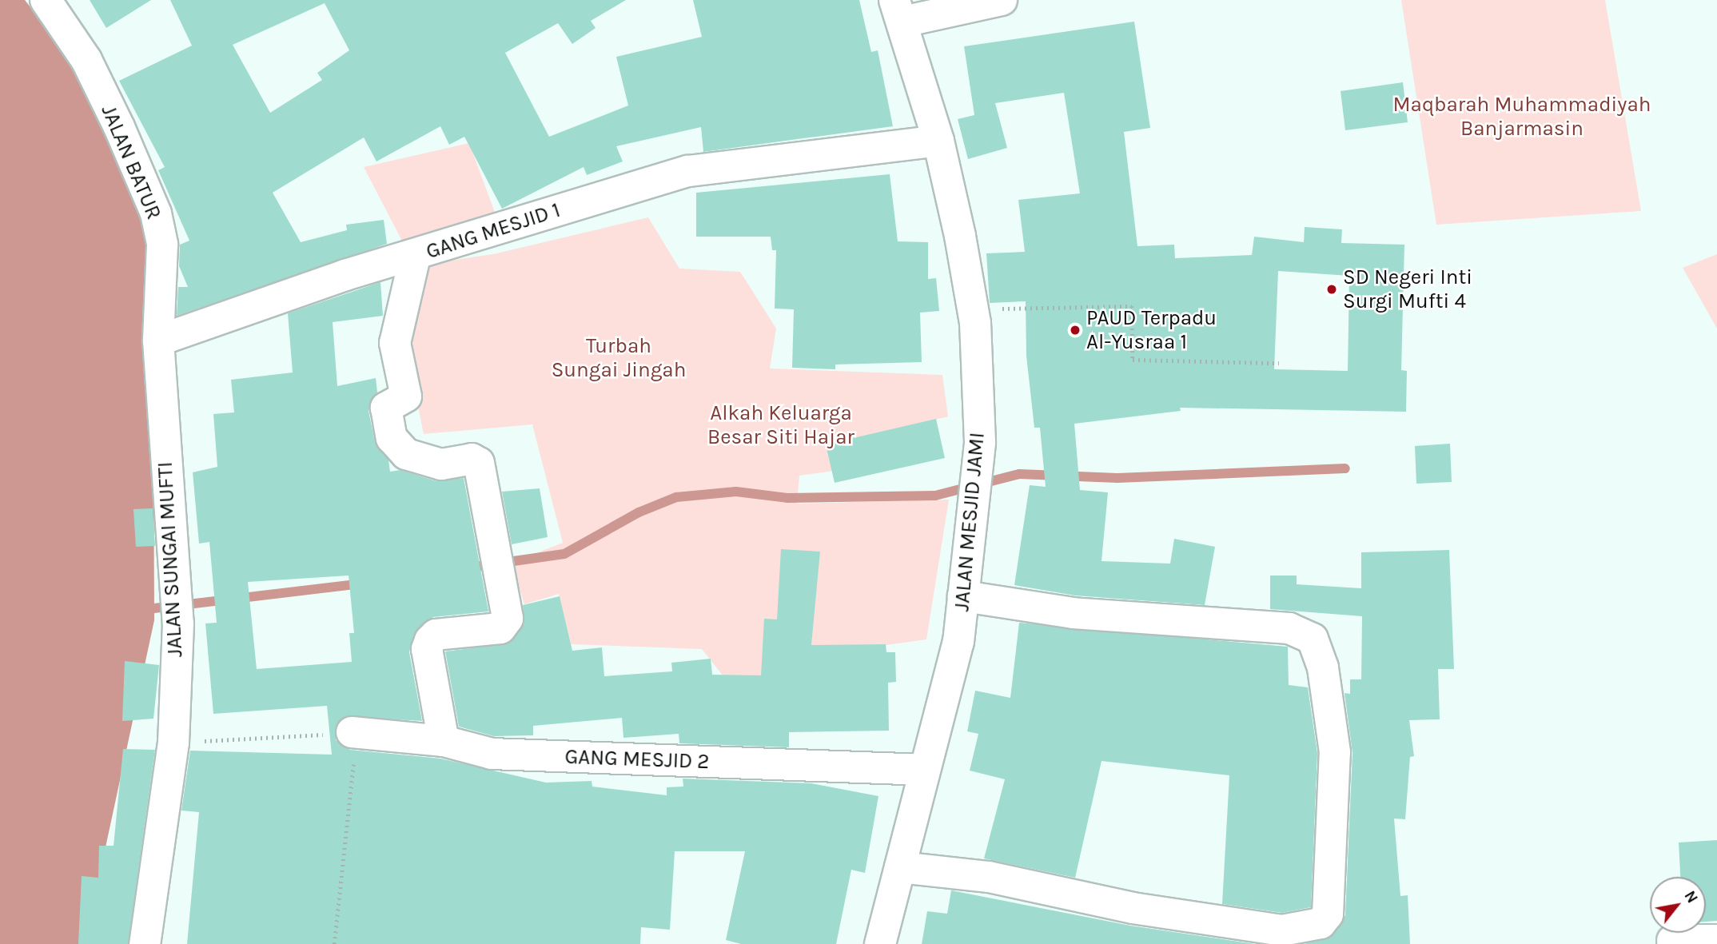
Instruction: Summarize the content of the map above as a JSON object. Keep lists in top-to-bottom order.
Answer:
{
  "streets": {
    "street": [
      "JALAN BATUR",
      "GANG MESJID 1",
      "JALAN MESJID JAMI",
      "JALAN SUNGAI MUFTI",
      "GANG MESJID 2"
    ]
  },
  "crossings": [
    ["JALAN BATUR", "JALAN SUNGAI MUFTI"],
    ["GANG MESJID 1", "JALAN MESJID JAMI"],
    ["GANG MESJID 1", "GANG MESJID 2"],
    ["JALAN MESJID JAMI", "GANG MESJID 2"]
  ],
  "parks": ["Maqbarah Muhammadiyah Banjarmasin", "Turbah Sungai Jingah", "Alkah Keluarga Besar Siti Hajar"],
  "places": ["SD Negeri Inti Surgi Mufti 4", "PAUD Terpadu Al-Yusraa 1"],
  "north": "top right"
}
